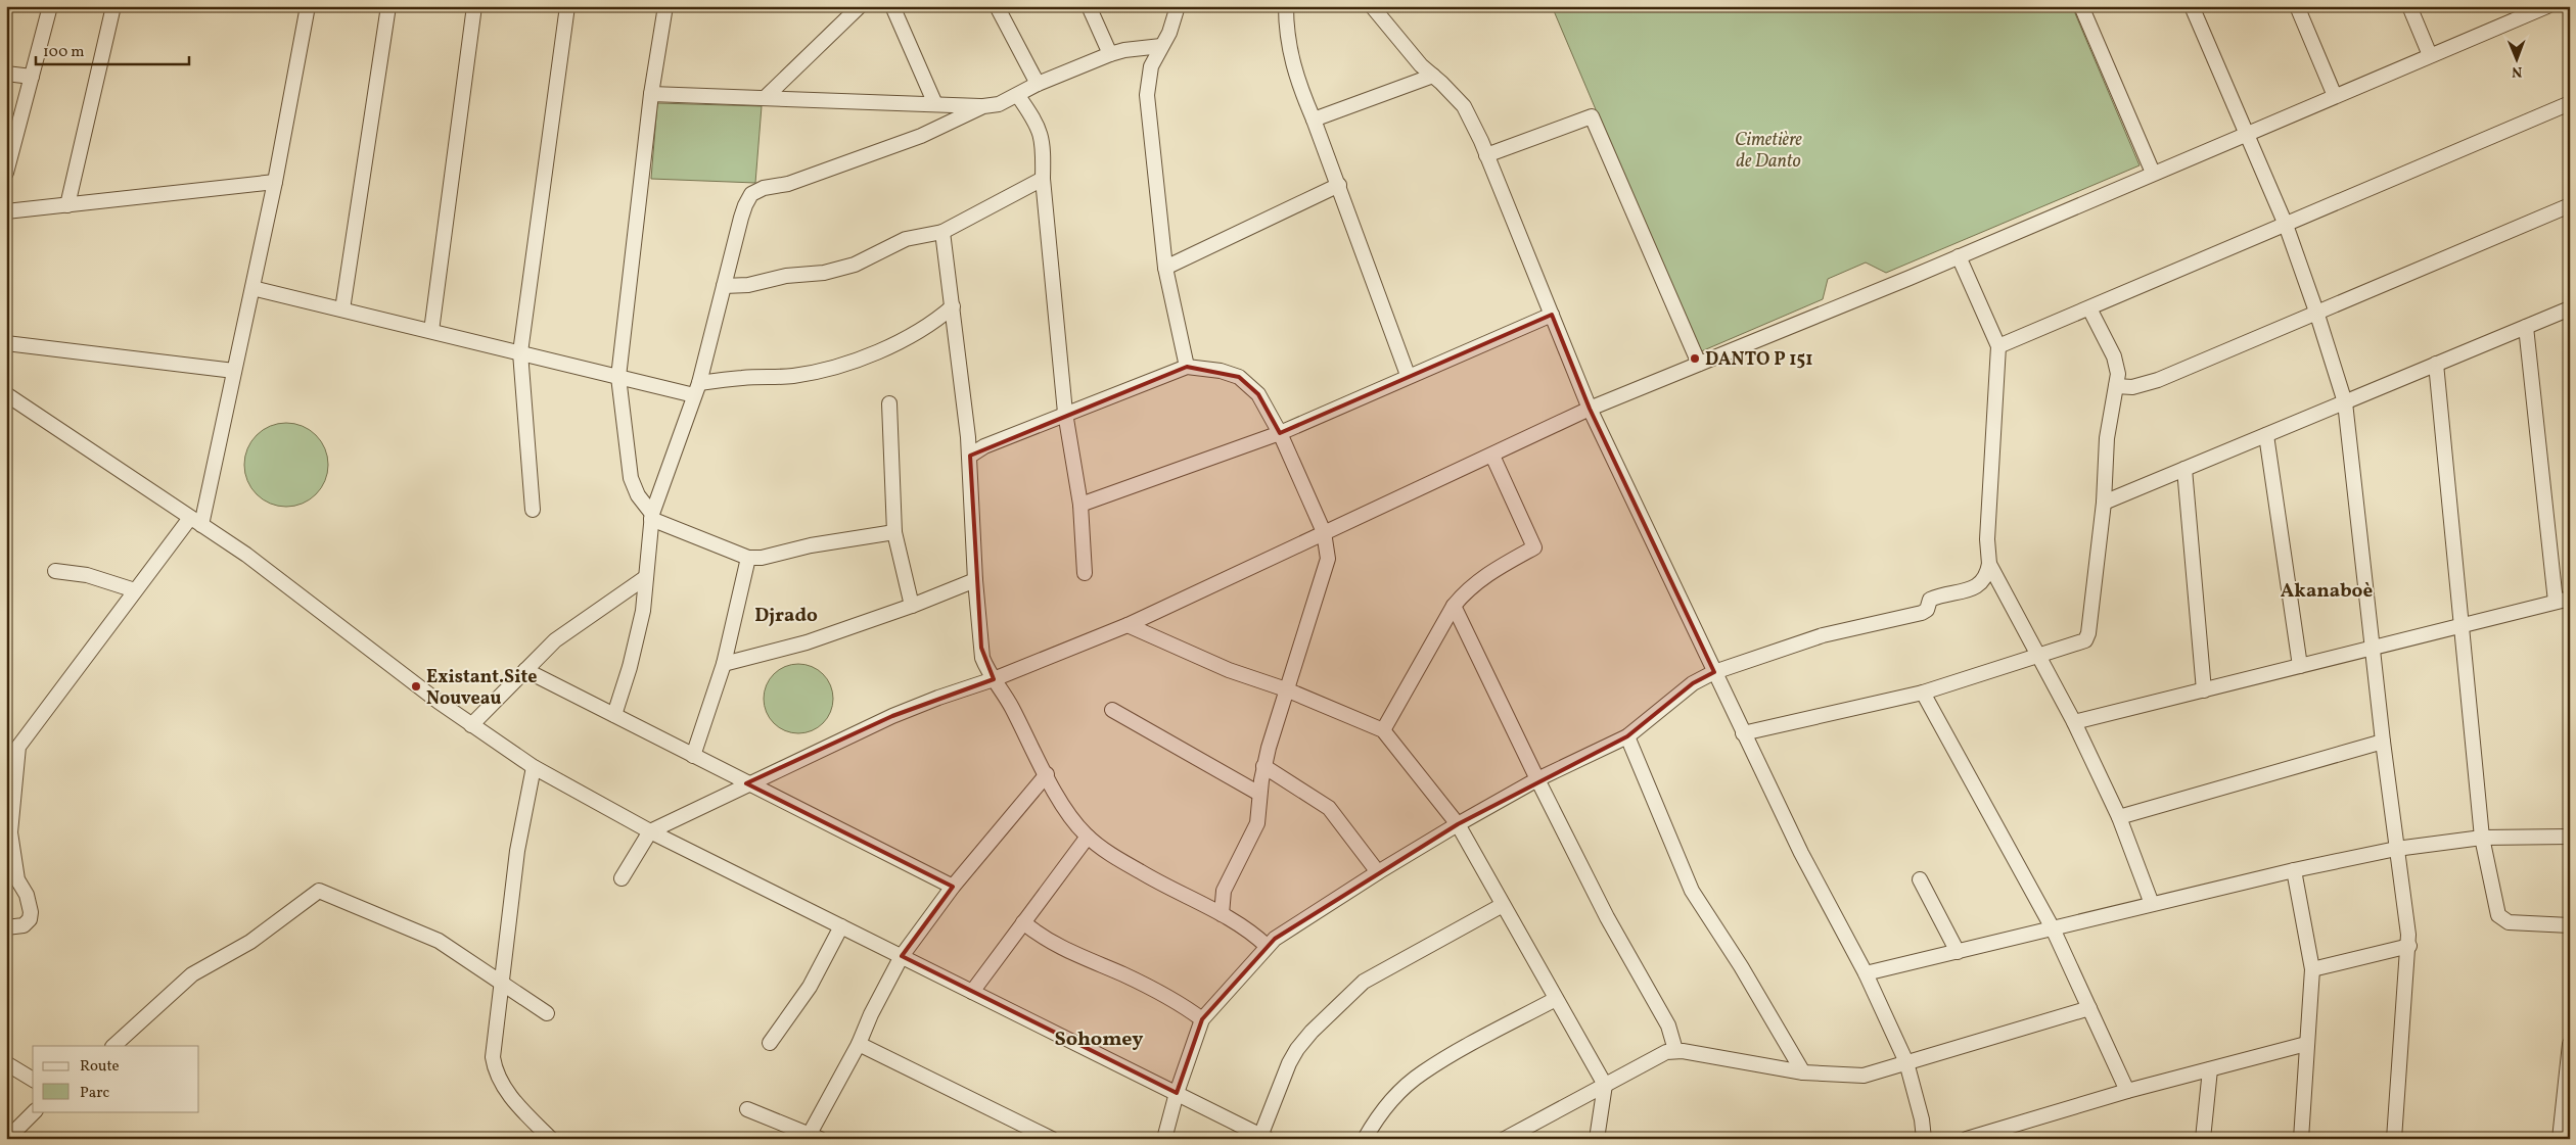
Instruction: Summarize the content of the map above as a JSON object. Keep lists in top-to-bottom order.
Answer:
{
  "districts": ["Akanaboè", "Djrado", "Sohomey"],
  "parks": ["Cimetière de Danto"],
  "places": ["DANTO P 151", "Existant.Site Nouveau"],
  "legend": ["Route", "Parc"],
  "scale_bar": "100 m",
  "north": "bottom"
}
